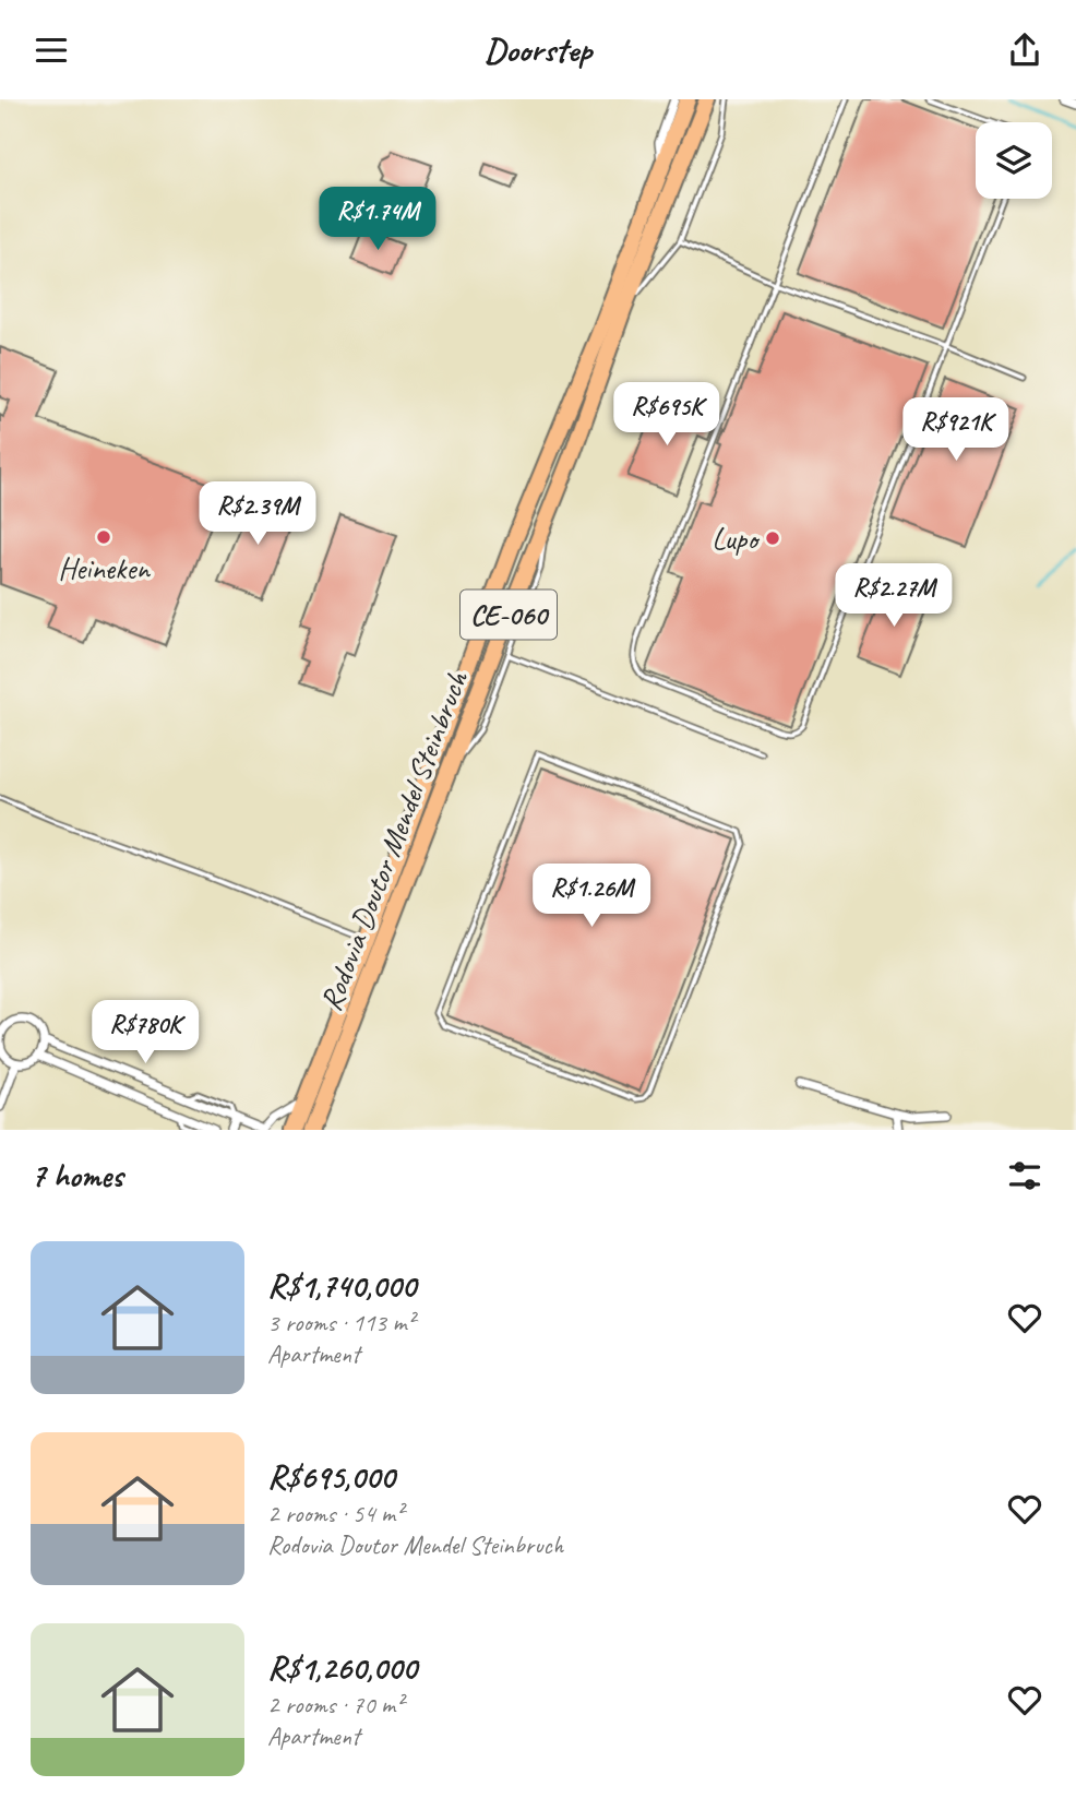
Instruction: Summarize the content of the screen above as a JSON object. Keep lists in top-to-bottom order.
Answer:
{
  "streets": {
    "highway": ["CE-060", "Rodovia Doutor Mendel Steinbruch"]
  },
  "places": ["Heineken", "Lupo"],
  "page": {
    "header": "Doorstep",
    "price": [
      "R$1.74M",
      "R$695K",
      "R$921K",
      "R$2.39M",
      "R$2.27M",
      "R$1.26M",
      "R$780K"
    ],
    "heading": "7 homes",
    "list": [
      {
        "name": "R$1,740,000",
        "note": "3 rooms · 113 m² · Apartment"
      },
      {
        "name": "R$695,000",
        "note": "2 rooms · 54 m² · Rodovia Doutor Mendel Steinbruch"
      },
      {
        "name": "R$1,260,000",
        "note": "2 rooms · 70 m² · Apartment"
      }
    ]
  }
}
